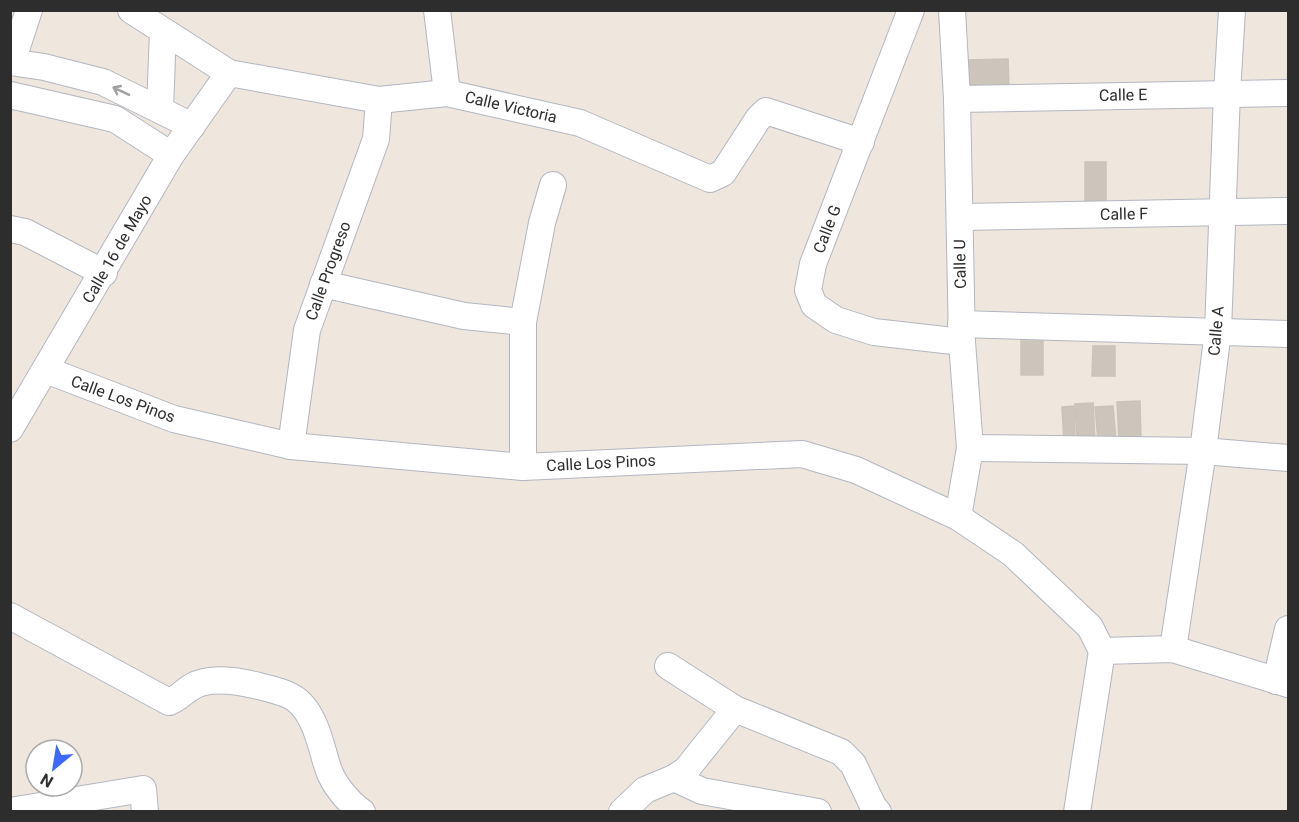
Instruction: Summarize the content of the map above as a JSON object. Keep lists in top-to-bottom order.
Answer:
{
  "streets": {
    "street": [
      "Calle E",
      "Calle Victoria",
      "Calle F",
      "Calle G",
      "Calle 16 de Mayo",
      "Calle U",
      "Calle Progreso",
      "Calle A",
      "Calle Los Pinos"
    ]
  },
  "crossings": [
    ["Calle E", "Calle U"],
    ["Calle E", "Calle A"],
    ["Calle Victoria", "Calle G"],
    ["Calle Victoria", "Calle 16 de Mayo"],
    ["Calle Victoria", "Calle Progreso"],
    ["Calle F", "Calle U"],
    ["Calle F", "Calle A"],
    ["Calle G", "Calle U"],
    ["Calle G", "Calle A"],
    ["Calle 16 de Mayo", "Calle Los Pinos"],
    ["Calle U", "Calle Los Pinos"],
    ["Calle Progreso", "Calle Los Pinos"]
  ],
  "north": "bottom left"
}
